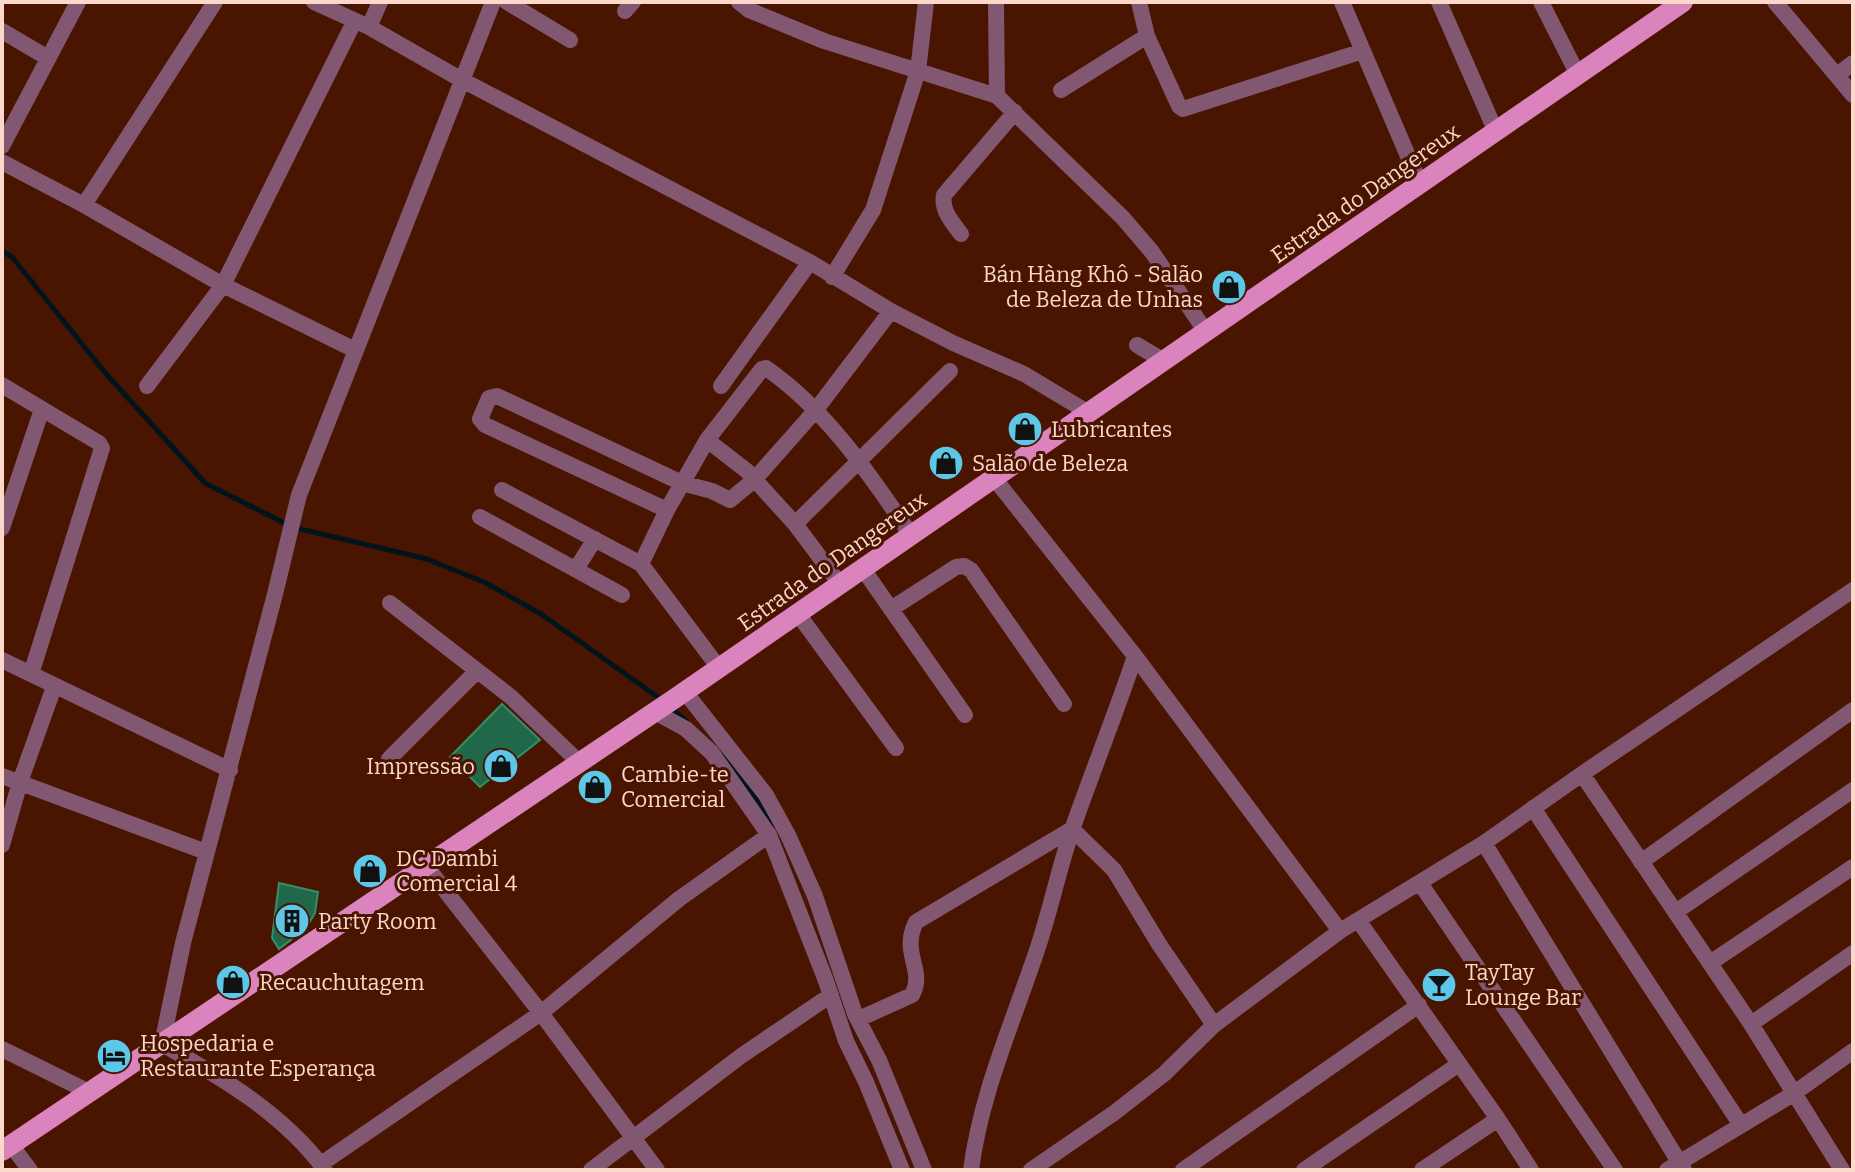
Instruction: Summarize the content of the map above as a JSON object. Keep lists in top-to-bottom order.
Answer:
{
  "streets": {
    "main road": ["Estrada do Dangereux"]
  },
  "places": {
    "shop": [
      "Bán Hàng Khô - Salão de Beleza de Unhas",
      "Lubricantes",
      "Salão de Beleza",
      "Impressão",
      "Cambie-te Comercial",
      "DC Dambi Comercial 4",
      "Recauchutagem"
    ],
    "building": ["Party Room"],
    "bar": ["TayTay Lounge Bar"],
    "hotel": ["Hospedaria e Restaurante Esperança"]
  }
}
